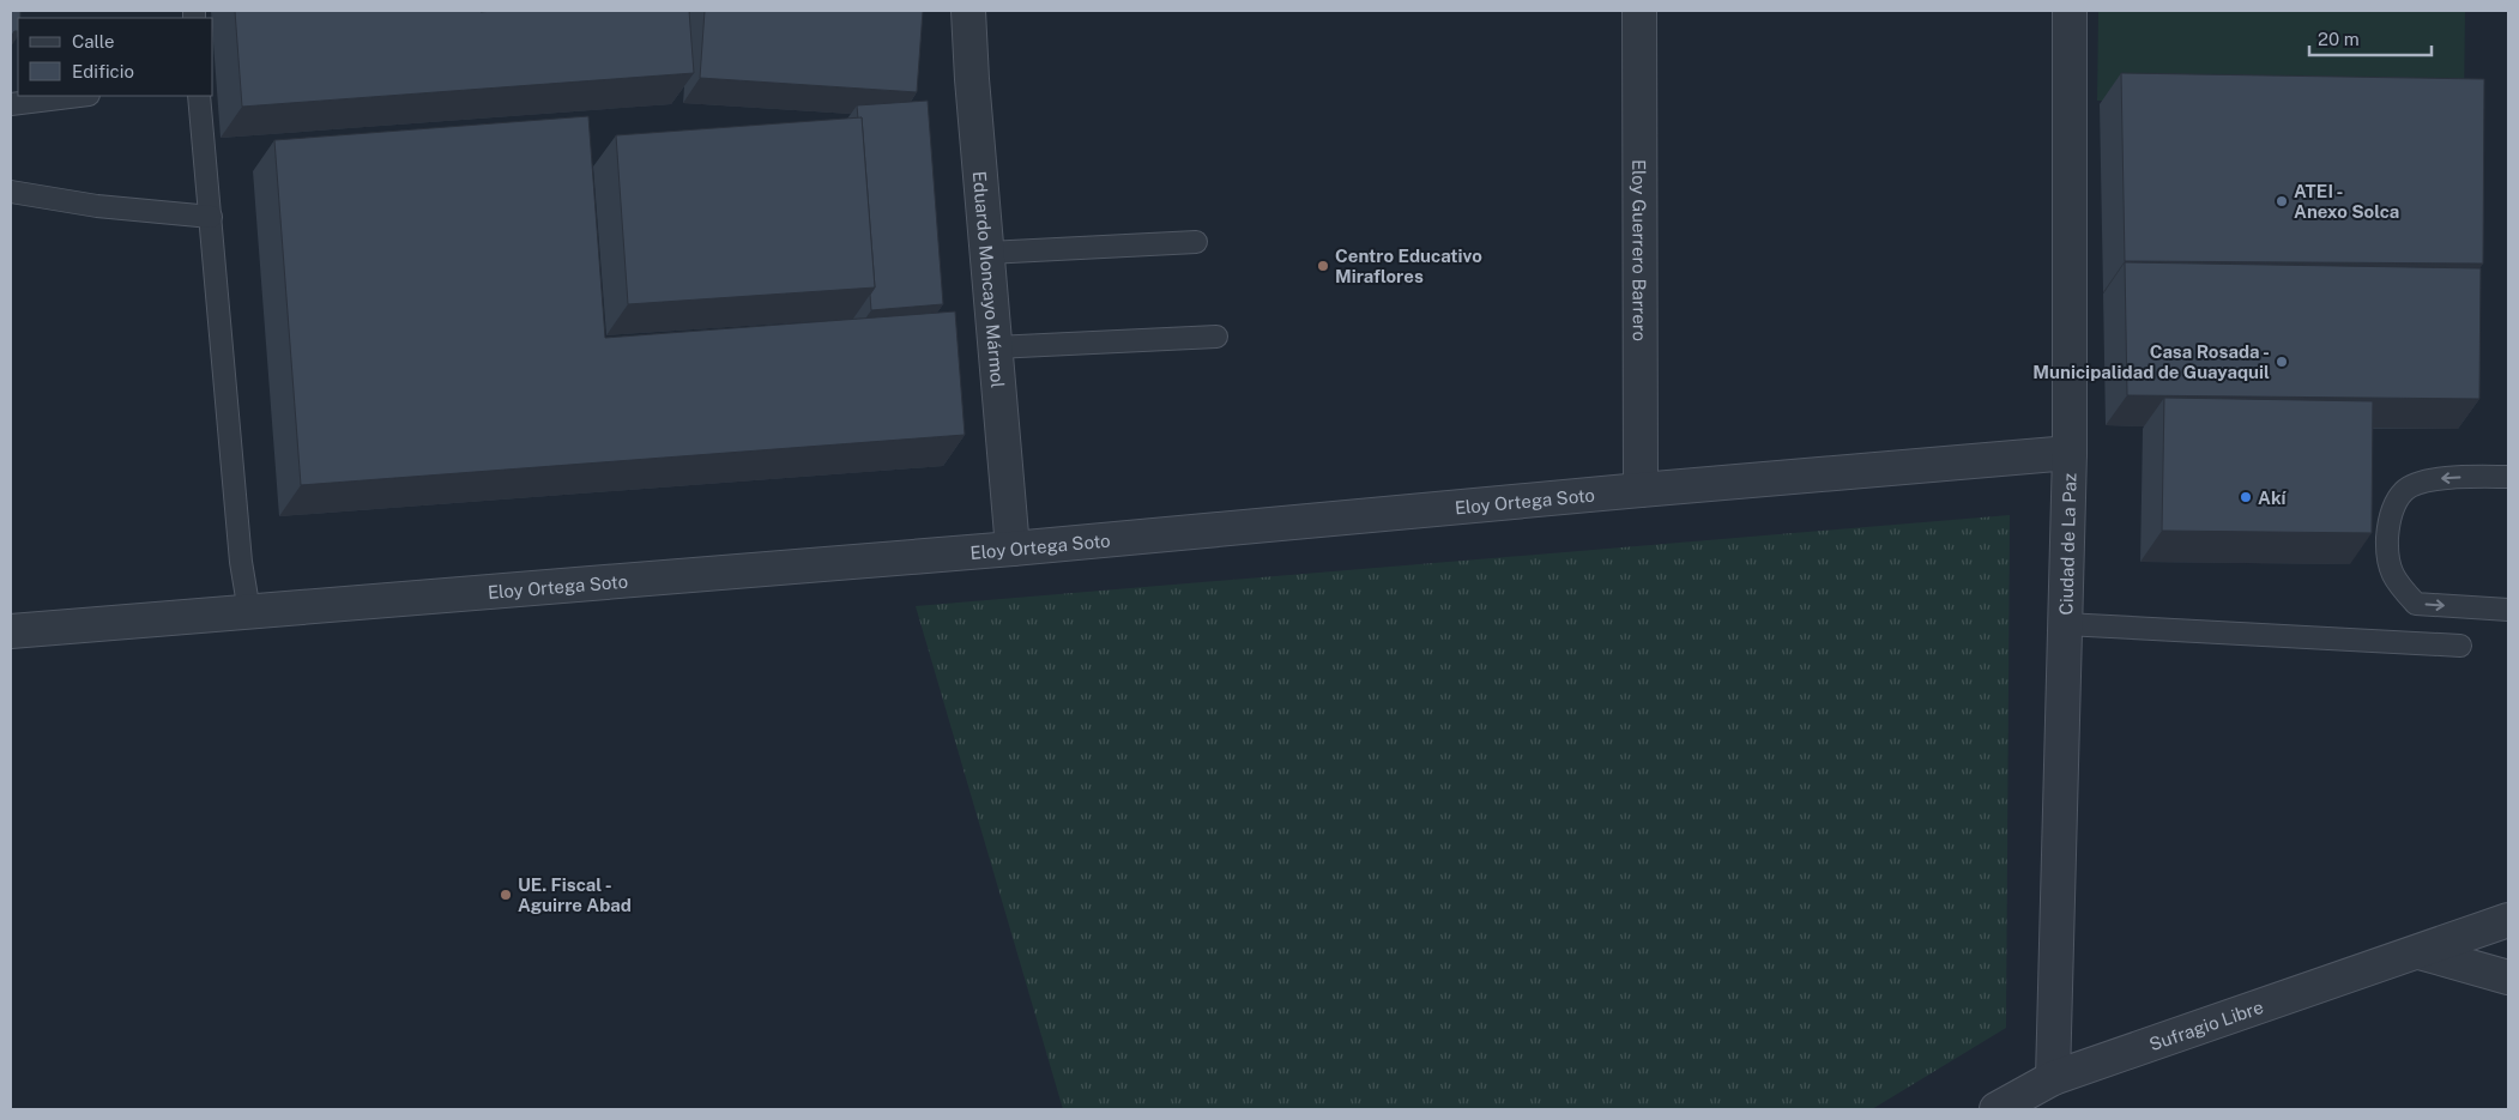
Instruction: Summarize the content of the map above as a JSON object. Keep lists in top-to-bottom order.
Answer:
{
  "streets": {
    "street": [
      "Eloy Guerrero Barrero",
      "Eduardo Moncayo Mármol",
      "Eloy Ortega Soto",
      "Ciudad de La Paz",
      "Sufragio Libre"
    ]
  },
  "crossings": [
    ["Eloy Guerrero Barrero", "Eloy Ortega Soto"],
    ["Eduardo Moncayo Mármol", "Eloy Ortega Soto"],
    ["Eloy Ortega Soto", "Ciudad de La Paz"],
    ["Ciudad de La Paz", "Sufragio Libre"]
  ],
  "places": [
    "ATEI - Anexo Solca",
    "Centro Educativo Miraflores",
    "Casa Rosada - Municipalidad de Guayaquil",
    "Akí",
    "UE. Fiscal - Aguirre Abad"
  ],
  "legend": ["Calle", "Edificio"],
  "scale_bar": "20 m"
}
